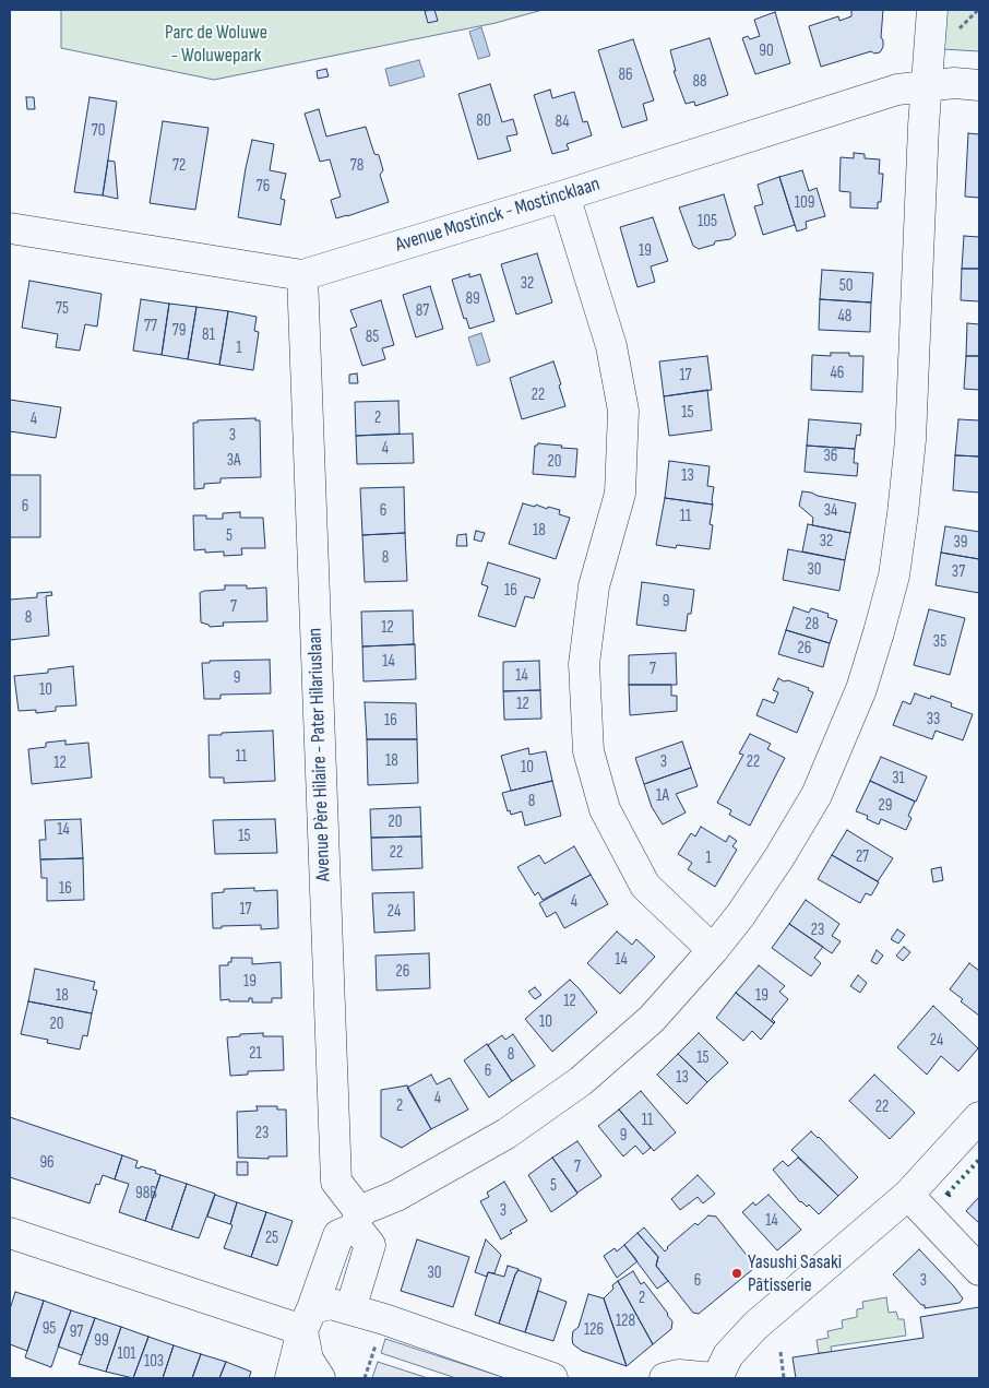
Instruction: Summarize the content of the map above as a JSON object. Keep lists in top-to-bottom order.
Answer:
{
  "streets": {
    "street": ["Avenue Mostinck - Mostincklaan", "Avenue Père Hilaire - Pater Hilariuslaan"]
  },
  "crossings": [
    ["Avenue Mostinck - Mostincklaan", "Avenue Père Hilaire - Pater Hilariuslaan"]
  ],
  "parks": ["Parc de Woluwe - Woluwepark"],
  "places": ["Yasushi Sasaki Pâtisserie"],
  "house_numbers": [
    "90",
    "86",
    "88",
    "80",
    "84",
    "70",
    "72",
    "78",
    "76",
    "109",
    "105",
    "19",
    "32",
    "50",
    "89",
    "75",
    "87",
    "48",
    "77",
    "79",
    "81",
    "85",
    "1",
    "46",
    "17",
    "22",
    "15",
    "2",
    "4",
    "3",
    "4",
    "36",
    "3A",
    "20",
    "13",
    "6",
    "6",
    "34",
    "11",
    "18",
    "5",
    "32",
    "39",
    "8",
    "30",
    "37",
    "16",
    "9",
    "7",
    "8",
    "28",
    "12",
    "35",
    "26",
    "14",
    "7",
    "14",
    "9",
    "10",
    "12",
    "33",
    "16",
    "11",
    "18",
    "3",
    "22",
    "12",
    "10",
    "31",
    "1A",
    "8",
    "29",
    "20",
    "14",
    "15",
    "22",
    "27",
    "1",
    "16",
    "4",
    "17",
    "24",
    "23",
    "14",
    "26",
    "19",
    "18",
    "19",
    "12",
    "10",
    "20",
    "24",
    "21",
    "8",
    "15",
    "6",
    "13",
    "4",
    "2",
    "22",
    "11",
    "23",
    "9",
    "96",
    "7",
    "5",
    "98B",
    "3",
    "14",
    "25",
    "30",
    "6",
    "3",
    "2",
    "128",
    "95",
    "126",
    "97",
    "99",
    "101",
    "103"
  ]
}
